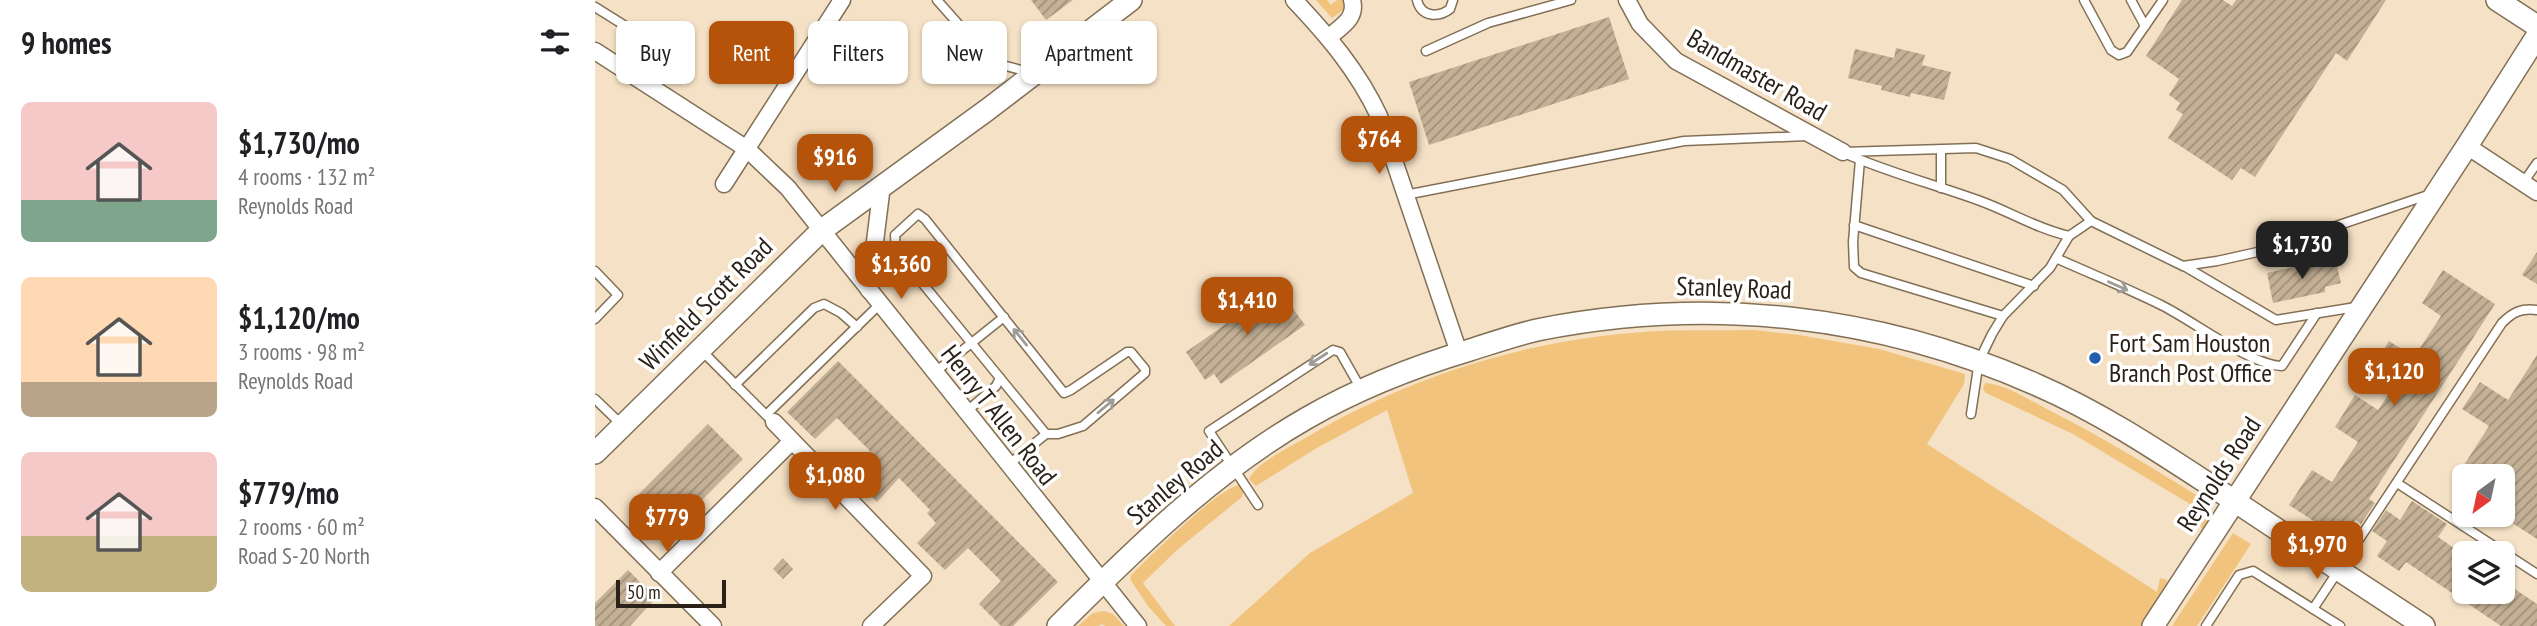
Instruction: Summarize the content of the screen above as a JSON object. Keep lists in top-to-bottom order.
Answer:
{
  "streets": {
    "street": [
      "Bandmaster Road",
      "Stanley Road",
      "Winfield Scott Road",
      "Henry T Allen Road",
      "Reynolds Road"
    ]
  },
  "crossings": [
    ["Stanley Road", "Henry T Allen Road"],
    ["Stanley Road", "Reynolds Road"],
    ["Winfield Scott Road", "Henry T Allen Road"]
  ],
  "places": ["Fort Sam Houston Branch Post Office"],
  "scale_bar": "50 m",
  "north": "bottom left",
  "page": {
    "heading": "9 homes",
    "chip": [
      "Buy",
      "Rent",
      "Filters",
      "New",
      "Apartment"
    ],
    "list": [
      {
        "name": "$1,730/mo",
        "note": "4 rooms · 132 m² · Reynolds Road"
      },
      {
        "name": "$1,120/mo",
        "note": "3 rooms · 98 m² · Reynolds Road"
      },
      {
        "name": "$779/mo",
        "note": "2 rooms · 60 m² · Road S-20 North"
      }
    ],
    "price": [
      "$764",
      "$916",
      "$1,730",
      "$1,360",
      "$1,410",
      "$1,120",
      "$1,080",
      "$779",
      "$1,970"
    ],
    "scale": "50 m"
  }
}
